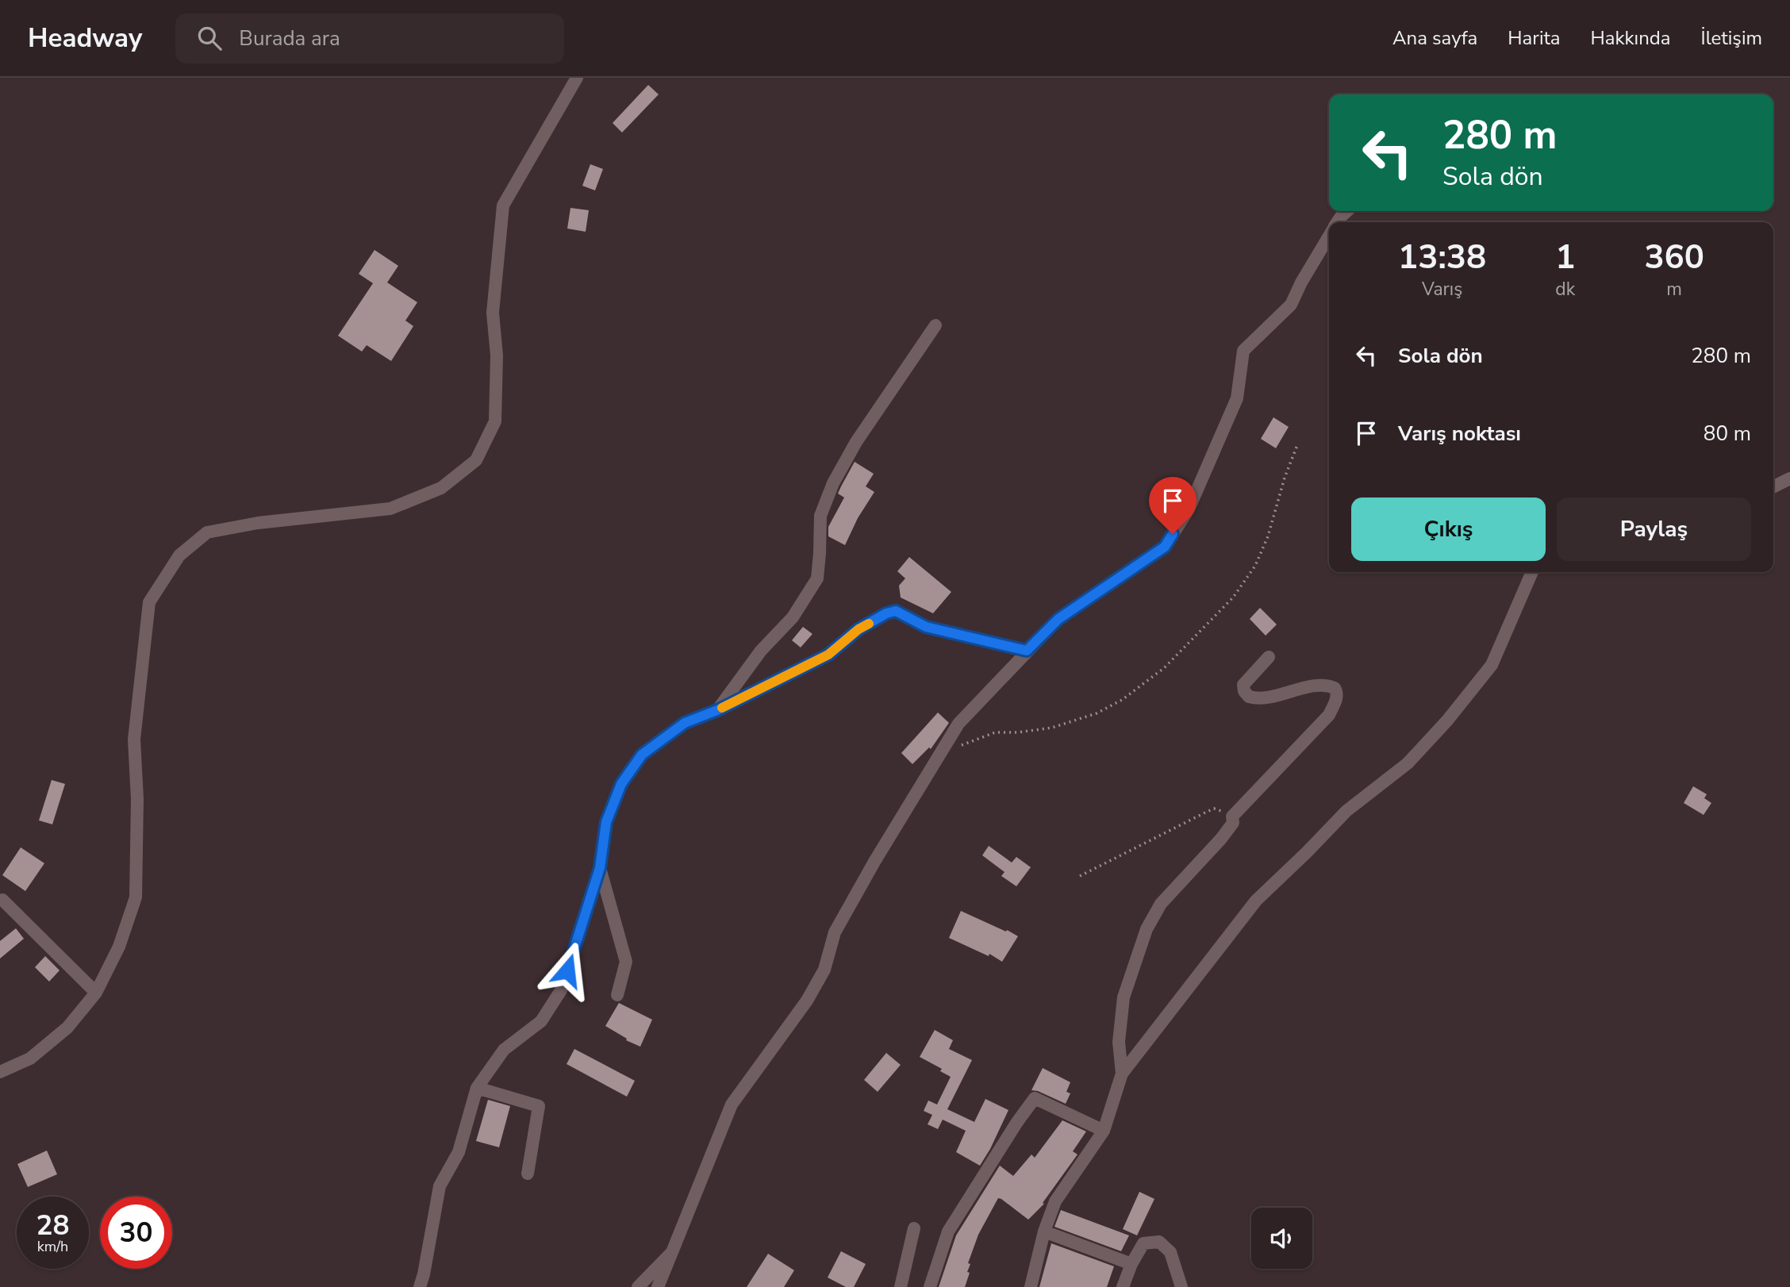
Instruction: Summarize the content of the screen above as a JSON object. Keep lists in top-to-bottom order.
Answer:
{
  "page": {
    "header": "Headway",
    "search": "Burada ara",
    "nav": [
      "Ana sayfa",
      "Harita",
      "Hakkında",
      "İletişim"
    ],
    "turn": ["280 m", "Sola dön"],
    "eta": [
      "13:38",
      "Varış",
      "1",
      "dk",
      "360",
      "m"
    ],
    "list": [
      {
        "name": "Sola dön",
        "value": "280 m"
      },
      {
        "name": "Varış noktası",
        "value": "80 m"
      }
    ],
    "buttons": ["Çıkış", "Paylaş"],
    "speed": "28 km/h",
    "limit": "30"
  }
}
